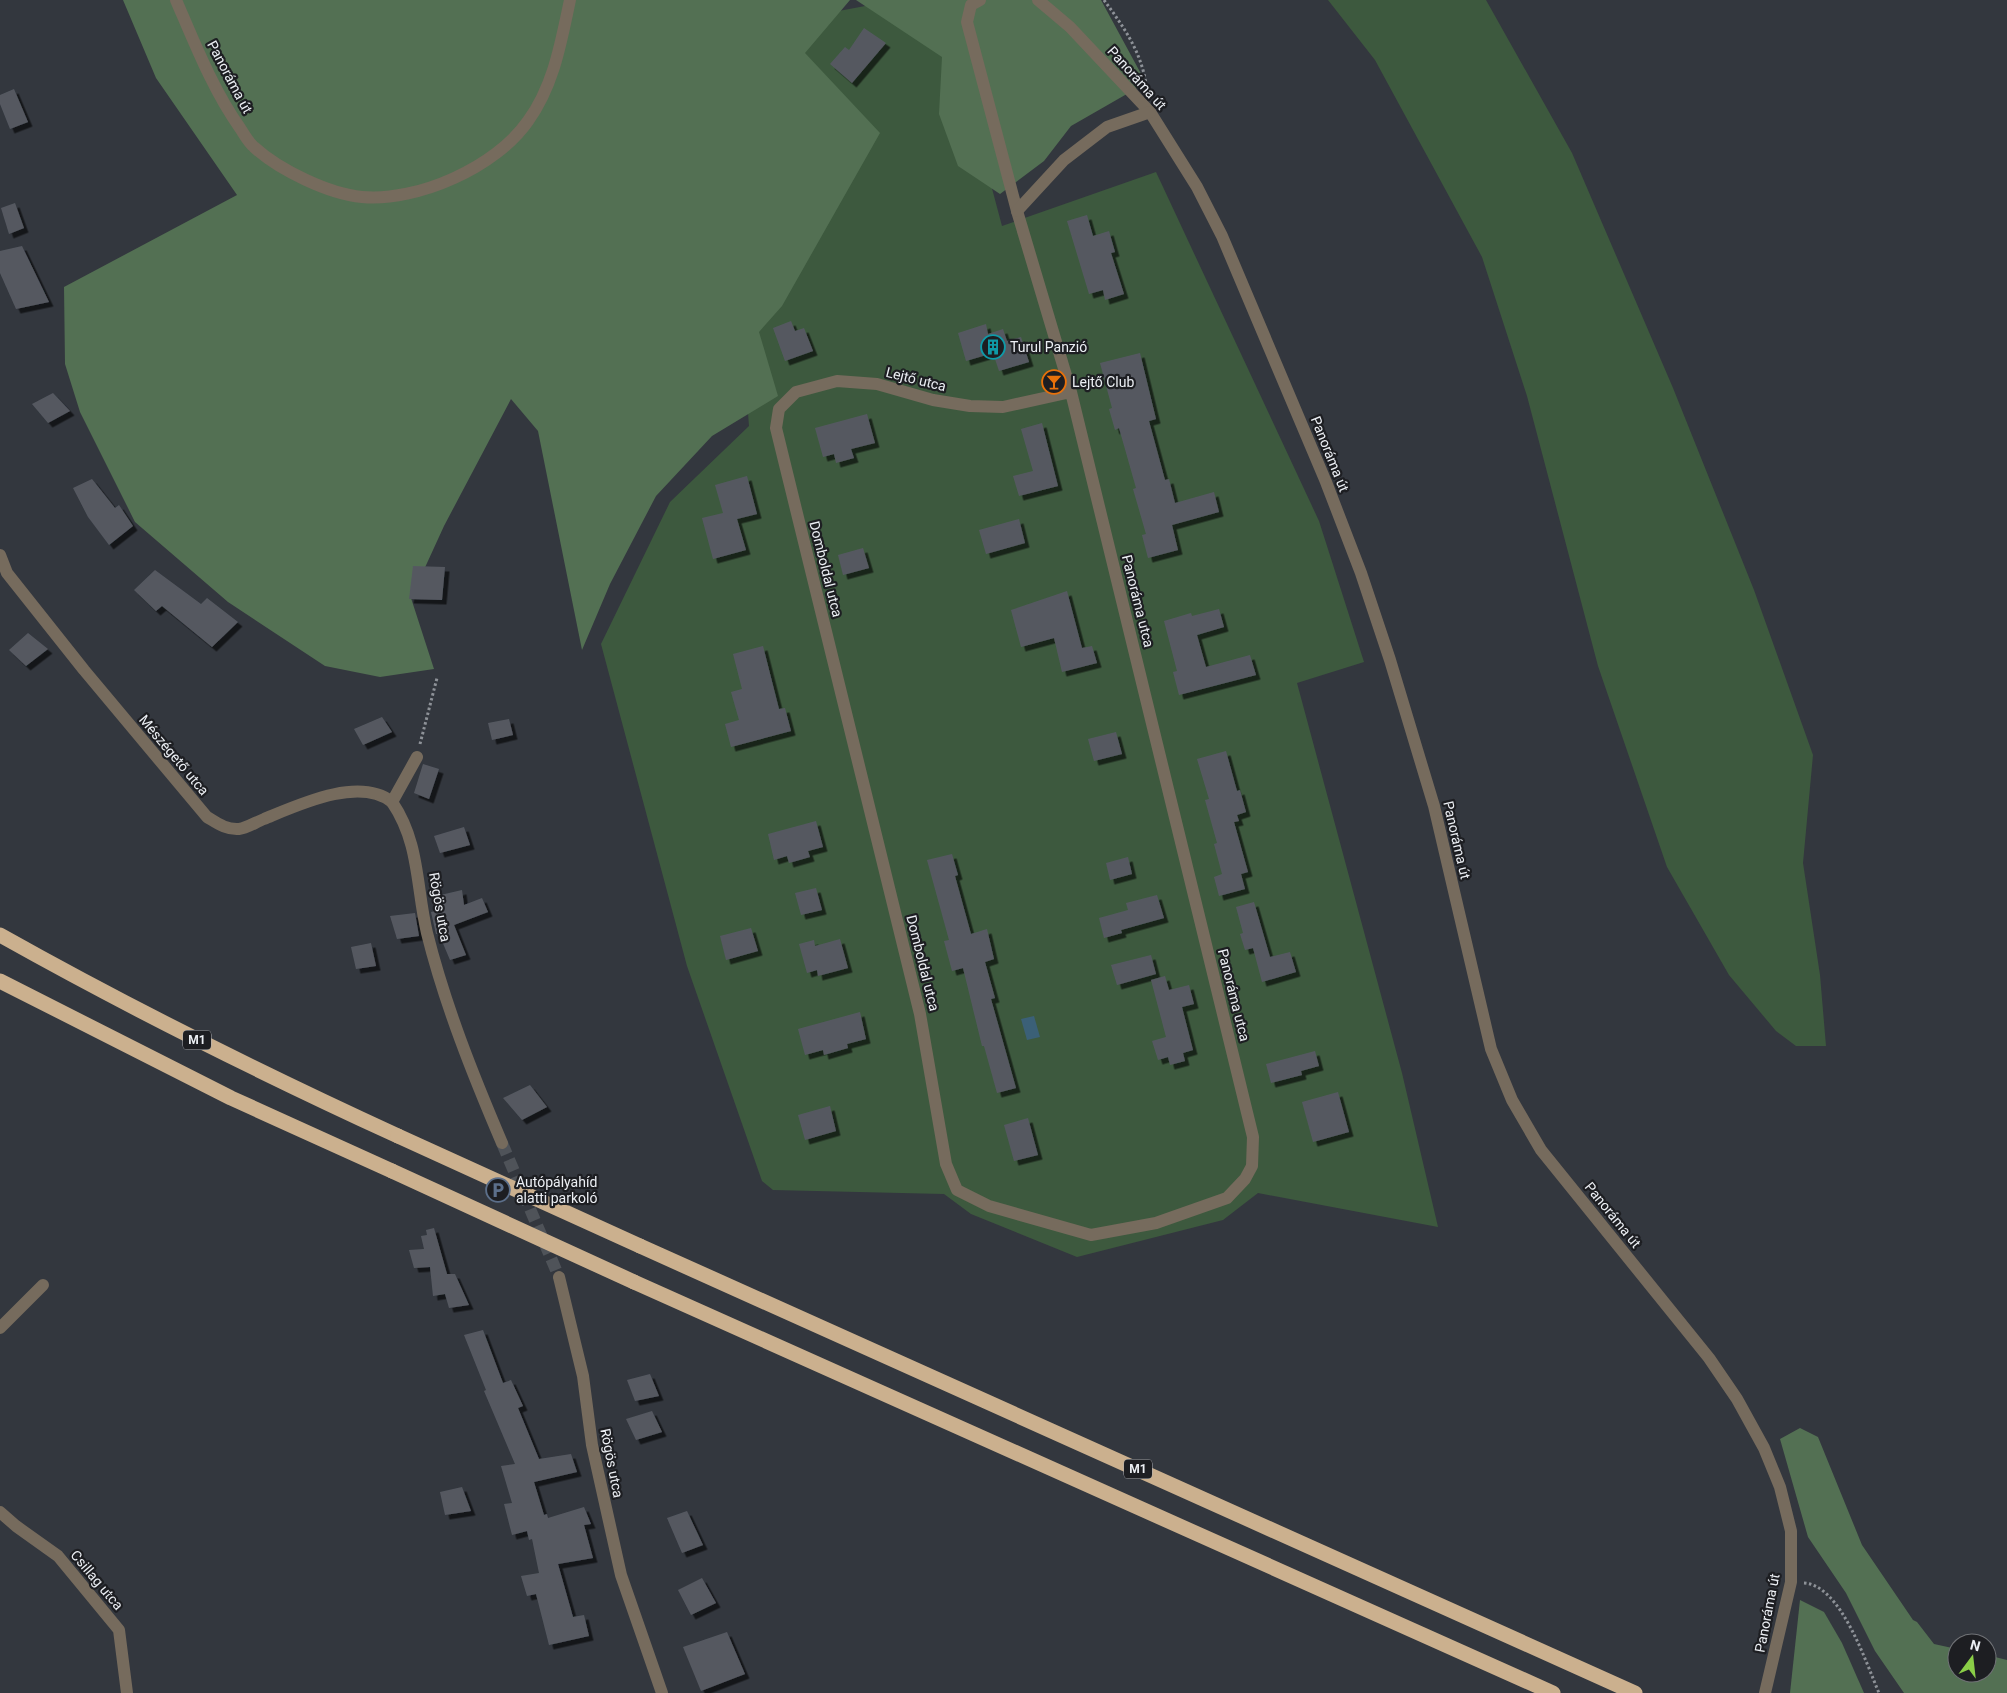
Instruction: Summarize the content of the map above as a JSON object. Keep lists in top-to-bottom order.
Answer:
{
  "streets": {
    "highway": ["M1"],
    "street": [
      "Panoráma út",
      "Lejtő utca",
      "Domboldal utca",
      "Panoráma utca",
      "Mészégető utca",
      "Rögös utca",
      "Csillag utca"
    ]
  },
  "crossings": [
    ["Lejtő utca", "Domboldal utca"],
    ["Lejtő utca", "Panoráma utca"],
    ["Domboldal utca", "Panoráma utca"],
    ["Mészégető utca", "Rögös utca"]
  ],
  "places": {
    "building": ["Turul Panzió"],
    "bar": ["Lejtő Club"],
    "parking": ["Autópályahíd alatti parkoló"]
  },
  "north": "top"
}
